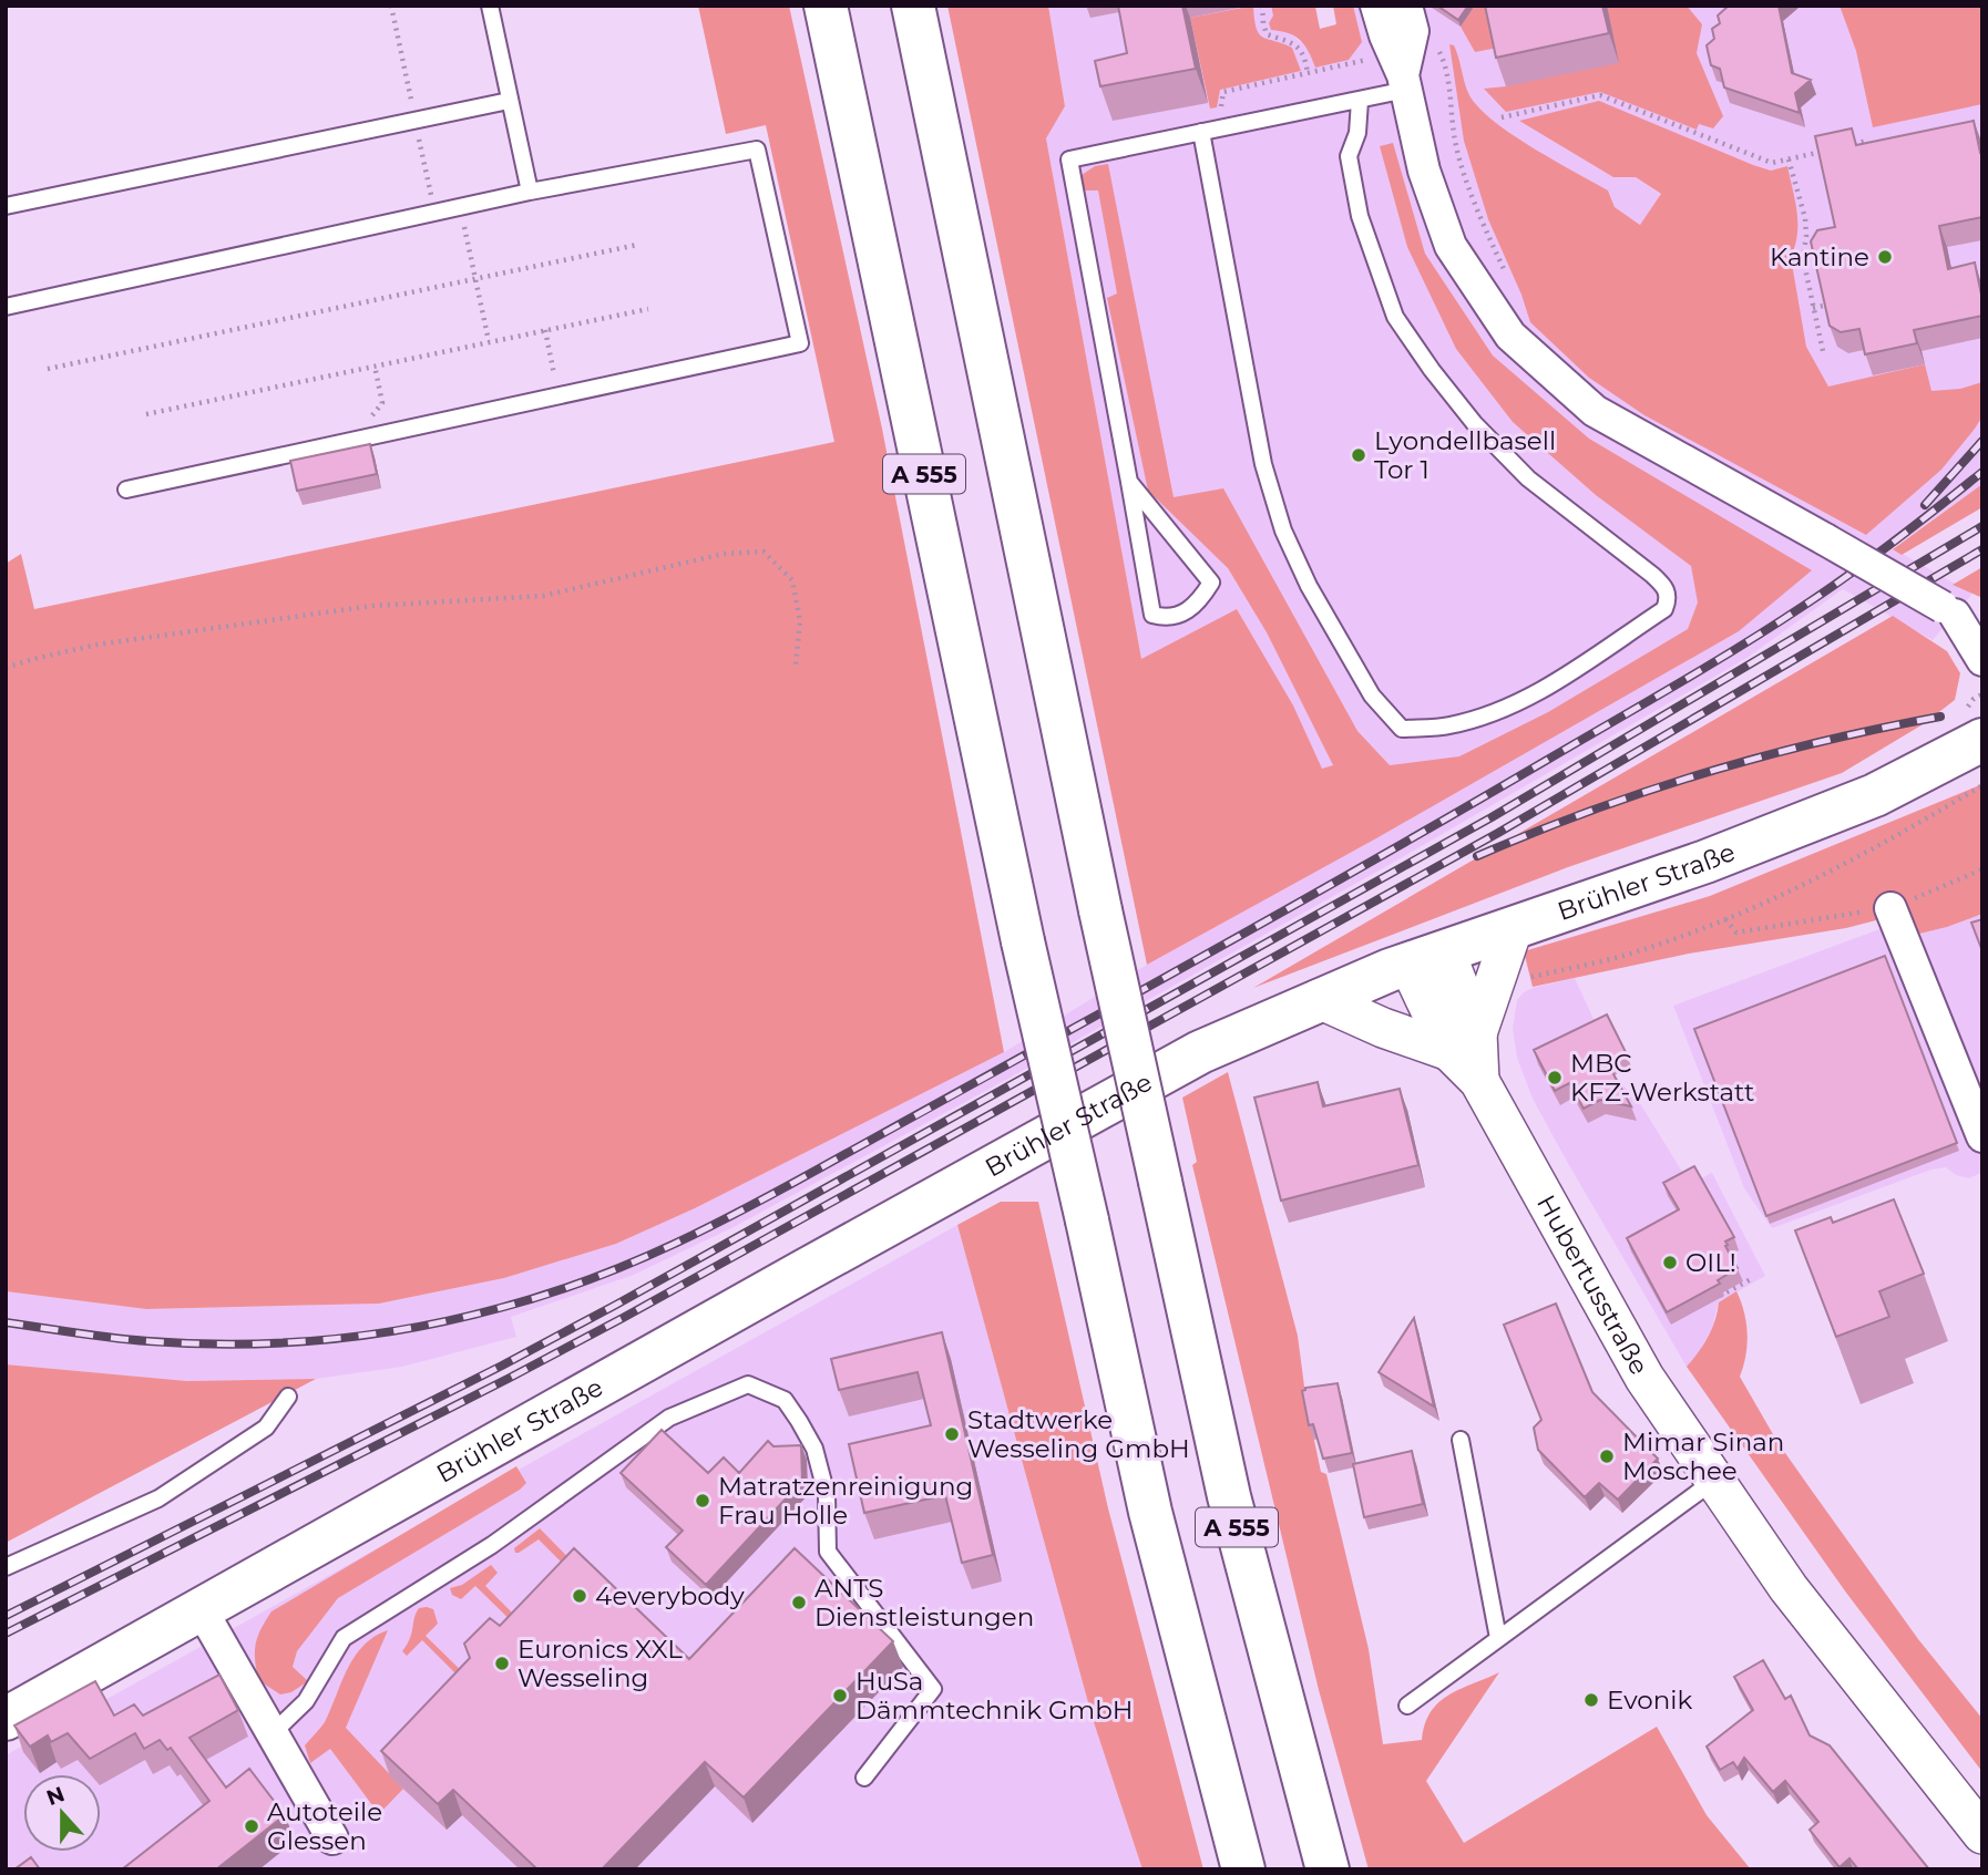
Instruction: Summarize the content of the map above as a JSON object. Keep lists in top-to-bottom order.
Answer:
{
  "streets": {
    "main road": ["A 555", "Brühler Straße"],
    "street": ["Hubertusstraße"]
  },
  "crossings": [
    ["Brühler Straße", "Hubertusstraße"]
  ],
  "places": [
    "Kantine",
    "Lyondellbasell Tor 1",
    "MBC KFZ-Werkstatt",
    "OIL!",
    "Stadtwerke Wesseling GmbH",
    "Mimar Sinan Moschee",
    "Matratzenreinigung Frau Holle",
    "4everybody",
    "ANTS Dienstleistungen",
    "Euronics XXL Wesseling",
    "HuSa Dämmtechnik GmbH",
    "Evonik",
    "Autoteile Glessen"
  ],
  "north": "top"
}
